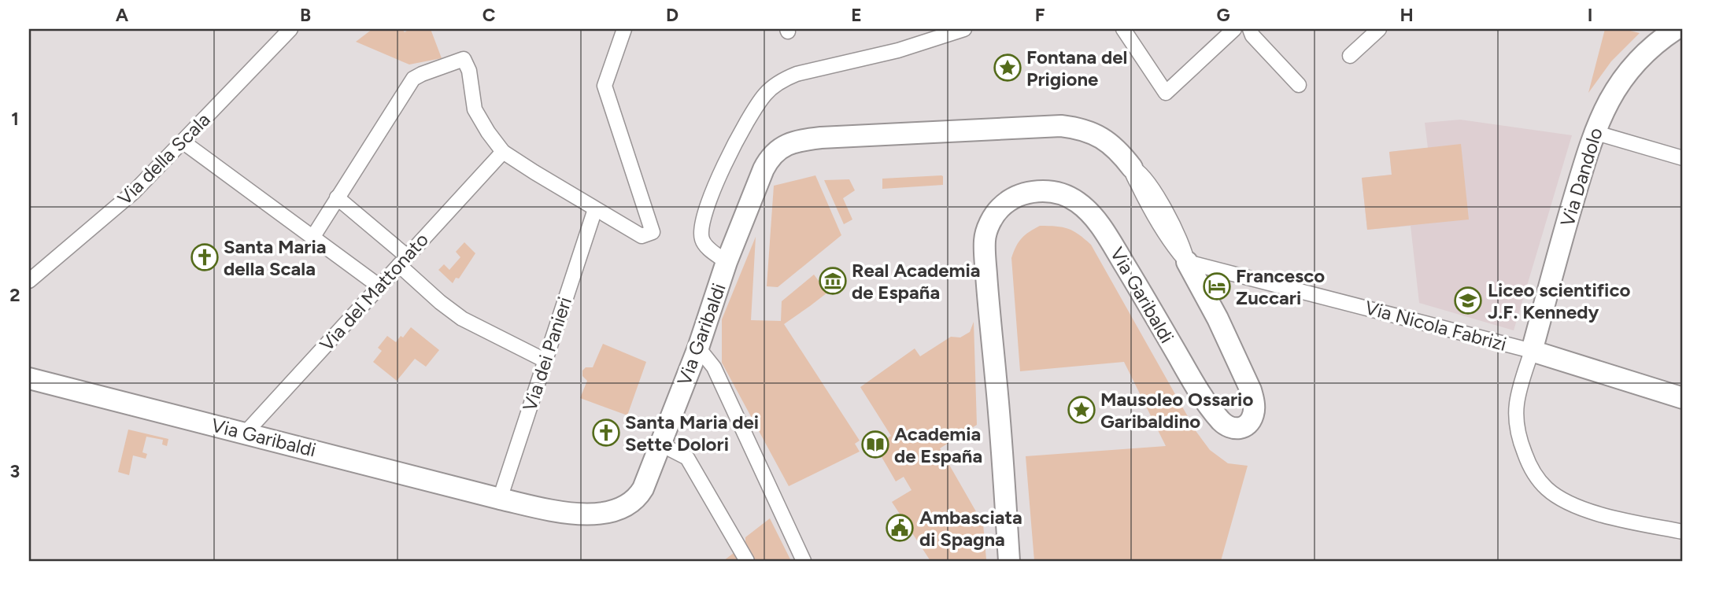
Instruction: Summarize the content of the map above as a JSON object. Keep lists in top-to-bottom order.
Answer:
{
  "streets": {
    "street": [
      "Via della Scala",
      "Via Dandolo",
      "Via del Mattonato",
      "Via Garibaldi",
      "Via Nicola Fabrizi",
      "Via dei Panieri"
    ]
  },
  "crossings": [
    ["Via Dandolo", "Via Nicola Fabrizi"],
    ["Via del Mattonato", "Via Garibaldi"],
    ["Via Garibaldi", "Via Nicola Fabrizi"],
    ["Via Garibaldi", "Via dei Panieri"]
  ],
  "places": {
    "place": ["Fontana del Prigione", "Mausoleo Ossario Garibaldino"],
    "church": ["Santa Maria della Scala", "Santa Maria dei Sette Dolori"],
    "museum": ["Real Academia de España"],
    "hotel": ["Francesco Zuccari"],
    "school or university": ["Liceo scientifico J.F. Kennedy"],
    "library": ["Academia de España"],
    "public building": ["Ambasciata di Spagna"]
  },
  "grid": {
    "columns": [
      "A",
      "B",
      "C",
      "D",
      "E",
      "F",
      "G",
      "H",
      "I"
    ],
    "rows": ["1", "2", "3"]
  }
}
